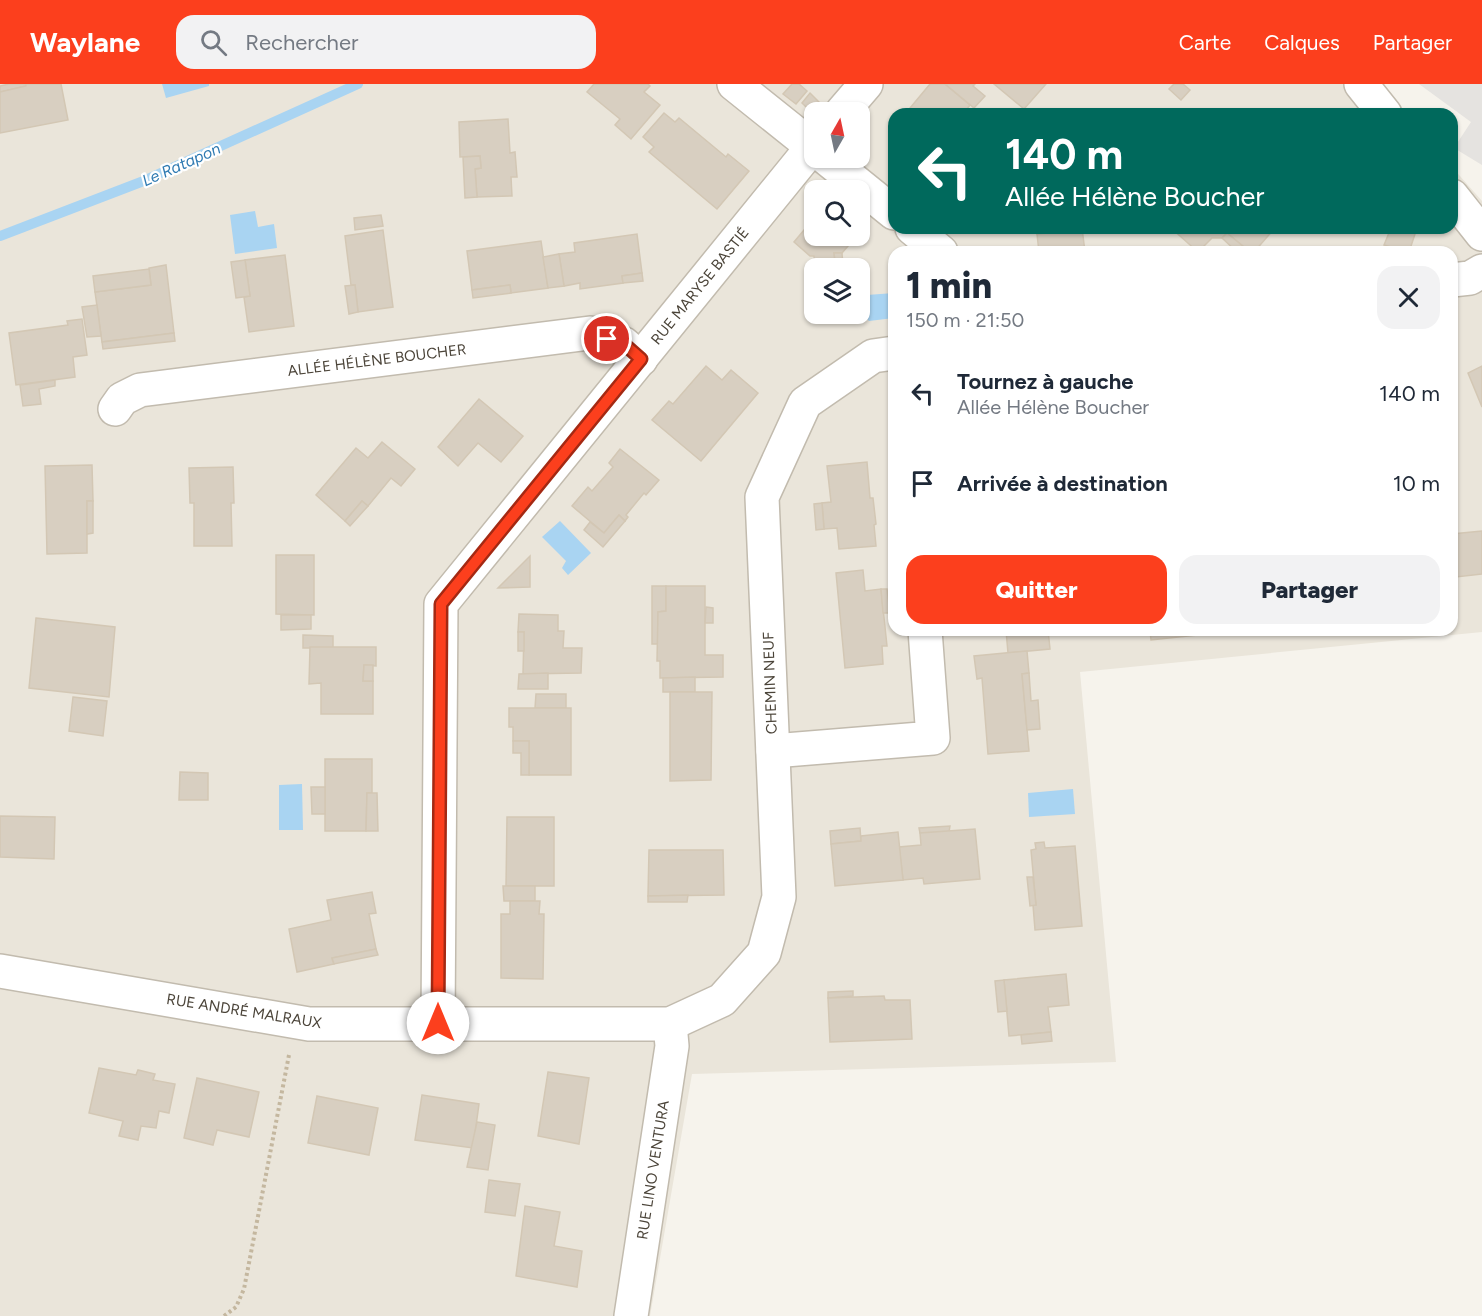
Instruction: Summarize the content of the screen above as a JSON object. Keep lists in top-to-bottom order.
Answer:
{
  "streets": {
    "street": [
      "RUE MARYSE BASTIÉ",
      "ALLÉE HÉLÈNE BOUCHER",
      "CHEMIN NEUF",
      "RUE ANDRÉ MALRAUX",
      "RUE LINO VENTURA"
    ]
  },
  "crossings": [
    ["RUE MARYSE BASTIÉ", "ALLÉE HÉLÈNE BOUCHER"],
    ["RUE MARYSE BASTIÉ", "RUE ANDRÉ MALRAUX"],
    ["CHEMIN NEUF", "RUE ANDRÉ MALRAUX"],
    ["CHEMIN NEUF", "RUE LINO VENTURA"],
    ["RUE ANDRÉ MALRAUX", "RUE LINO VENTURA"]
  ],
  "water": ["Le Ratapon"],
  "north": "top",
  "page": {
    "header": "Waylane",
    "search": "Rechercher",
    "nav": ["Carte", "Calques", "Partager"],
    "turn": ["140 m", "Allée Hélène Boucher"],
    "heading": ["1 min", "150 m · 21:50"],
    "list": [
      {
        "name": "Tournez à gauche",
        "note": "Allée Hélène Boucher",
        "value": "140 m"
      },
      {
        "name": "Arrivée à destination",
        "value": "10 m"
      }
    ],
    "buttons": ["Quitter", "Partager"]
  }
}
